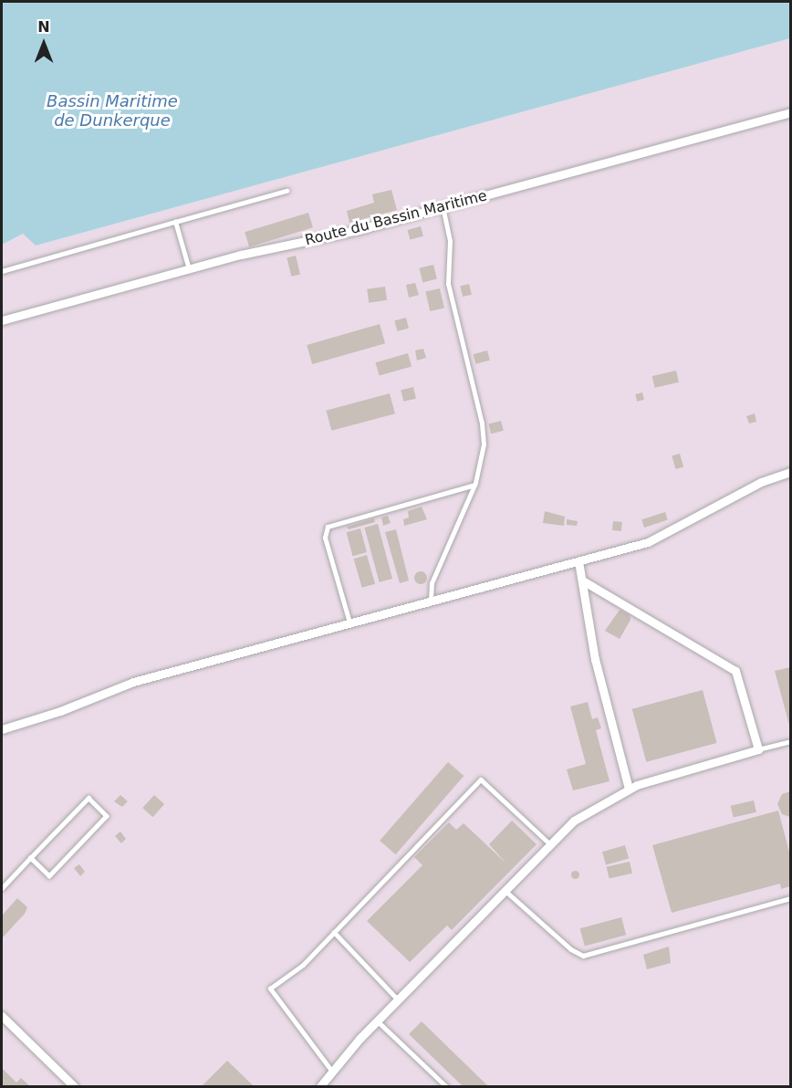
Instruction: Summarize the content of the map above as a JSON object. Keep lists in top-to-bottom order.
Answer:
{
  "streets": {
    "street": ["Route du Bassin Maritime"]
  },
  "water": ["Bassin Maritime de Dunkerque"],
  "north": "top"
}
